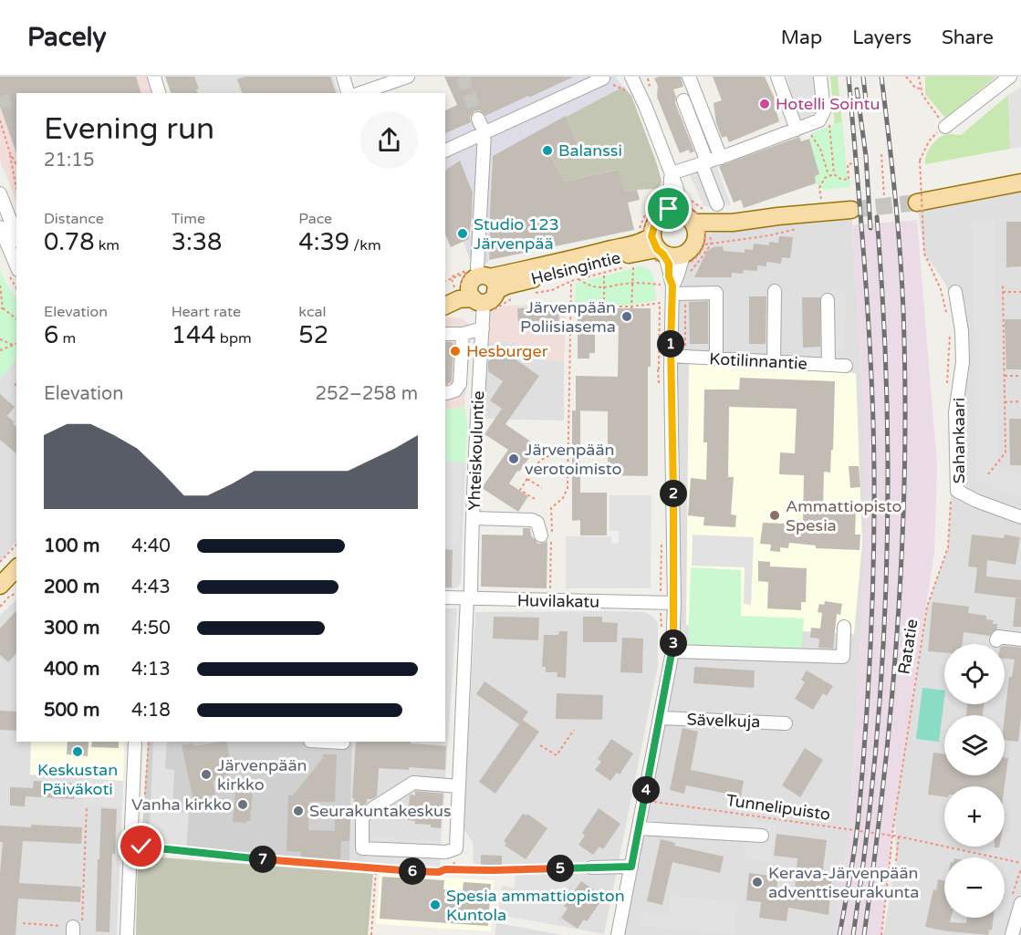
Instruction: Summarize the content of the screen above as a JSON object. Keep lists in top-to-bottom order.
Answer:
{
  "streets": {
    "main road": ["Helsingintie"],
    "street": [
      "Kotilinnantie",
      "Sahankaari",
      "Yhteiskouluntie",
      "Huvilakatu",
      "Sävelkuja"
    ],
    "path": ["Ratatie", "Tunnelipuisto"]
  },
  "crossings": [
    ["Helsingintie", "Yhteiskouluntie"],
    ["Yhteiskouluntie", "Huvilakatu"]
  ],
  "places": [
    "Hotelli Sointu",
    "Balanssi",
    "Studio 123 Järvenpää",
    "Järvenpään Poliisiasema",
    "Hesburger",
    "Järvenpään verotoimisto",
    "Ammattiopisto Spesia",
    "Keskustan Päiväkoti",
    "Järvenpään kirkko",
    "Vanha kirkko",
    "Seurakuntakeskus",
    "Kerava-Järvenpään adventtiseurakunta",
    "Spesia ammattiopiston Kuntola"
  ],
  "page": {
    "header": "Pacely",
    "nav": ["Map", "Layers", "Share"],
    "heading": ["Evening run", "21:15"],
    "stats": [
      ["Distance", "0.78 km"],
      ["Time", "3:38"],
      ["Pace", "4:39 /km"],
      ["Elevation", "6 m"],
      ["Heart rate", "144 bpm"],
      ["kcal", "52"]
    ],
    "pins": [
      "1",
      "2",
      "3",
      "4",
      "7",
      "5",
      "6"
    ],
    "chart": ["Elevation", "252–258 m"],
    "list": [
      {
        "name": "100 m",
        "note": "4:40"
      },
      {
        "name": "200 m",
        "note": "4:43"
      },
      {
        "name": "300 m",
        "note": "4:50"
      },
      {
        "name": "400 m",
        "note": "4:13"
      },
      {
        "name": "500 m",
        "note": "4:18"
      }
    ],
    "map_buttons": ["+", "−"]
  }
}
